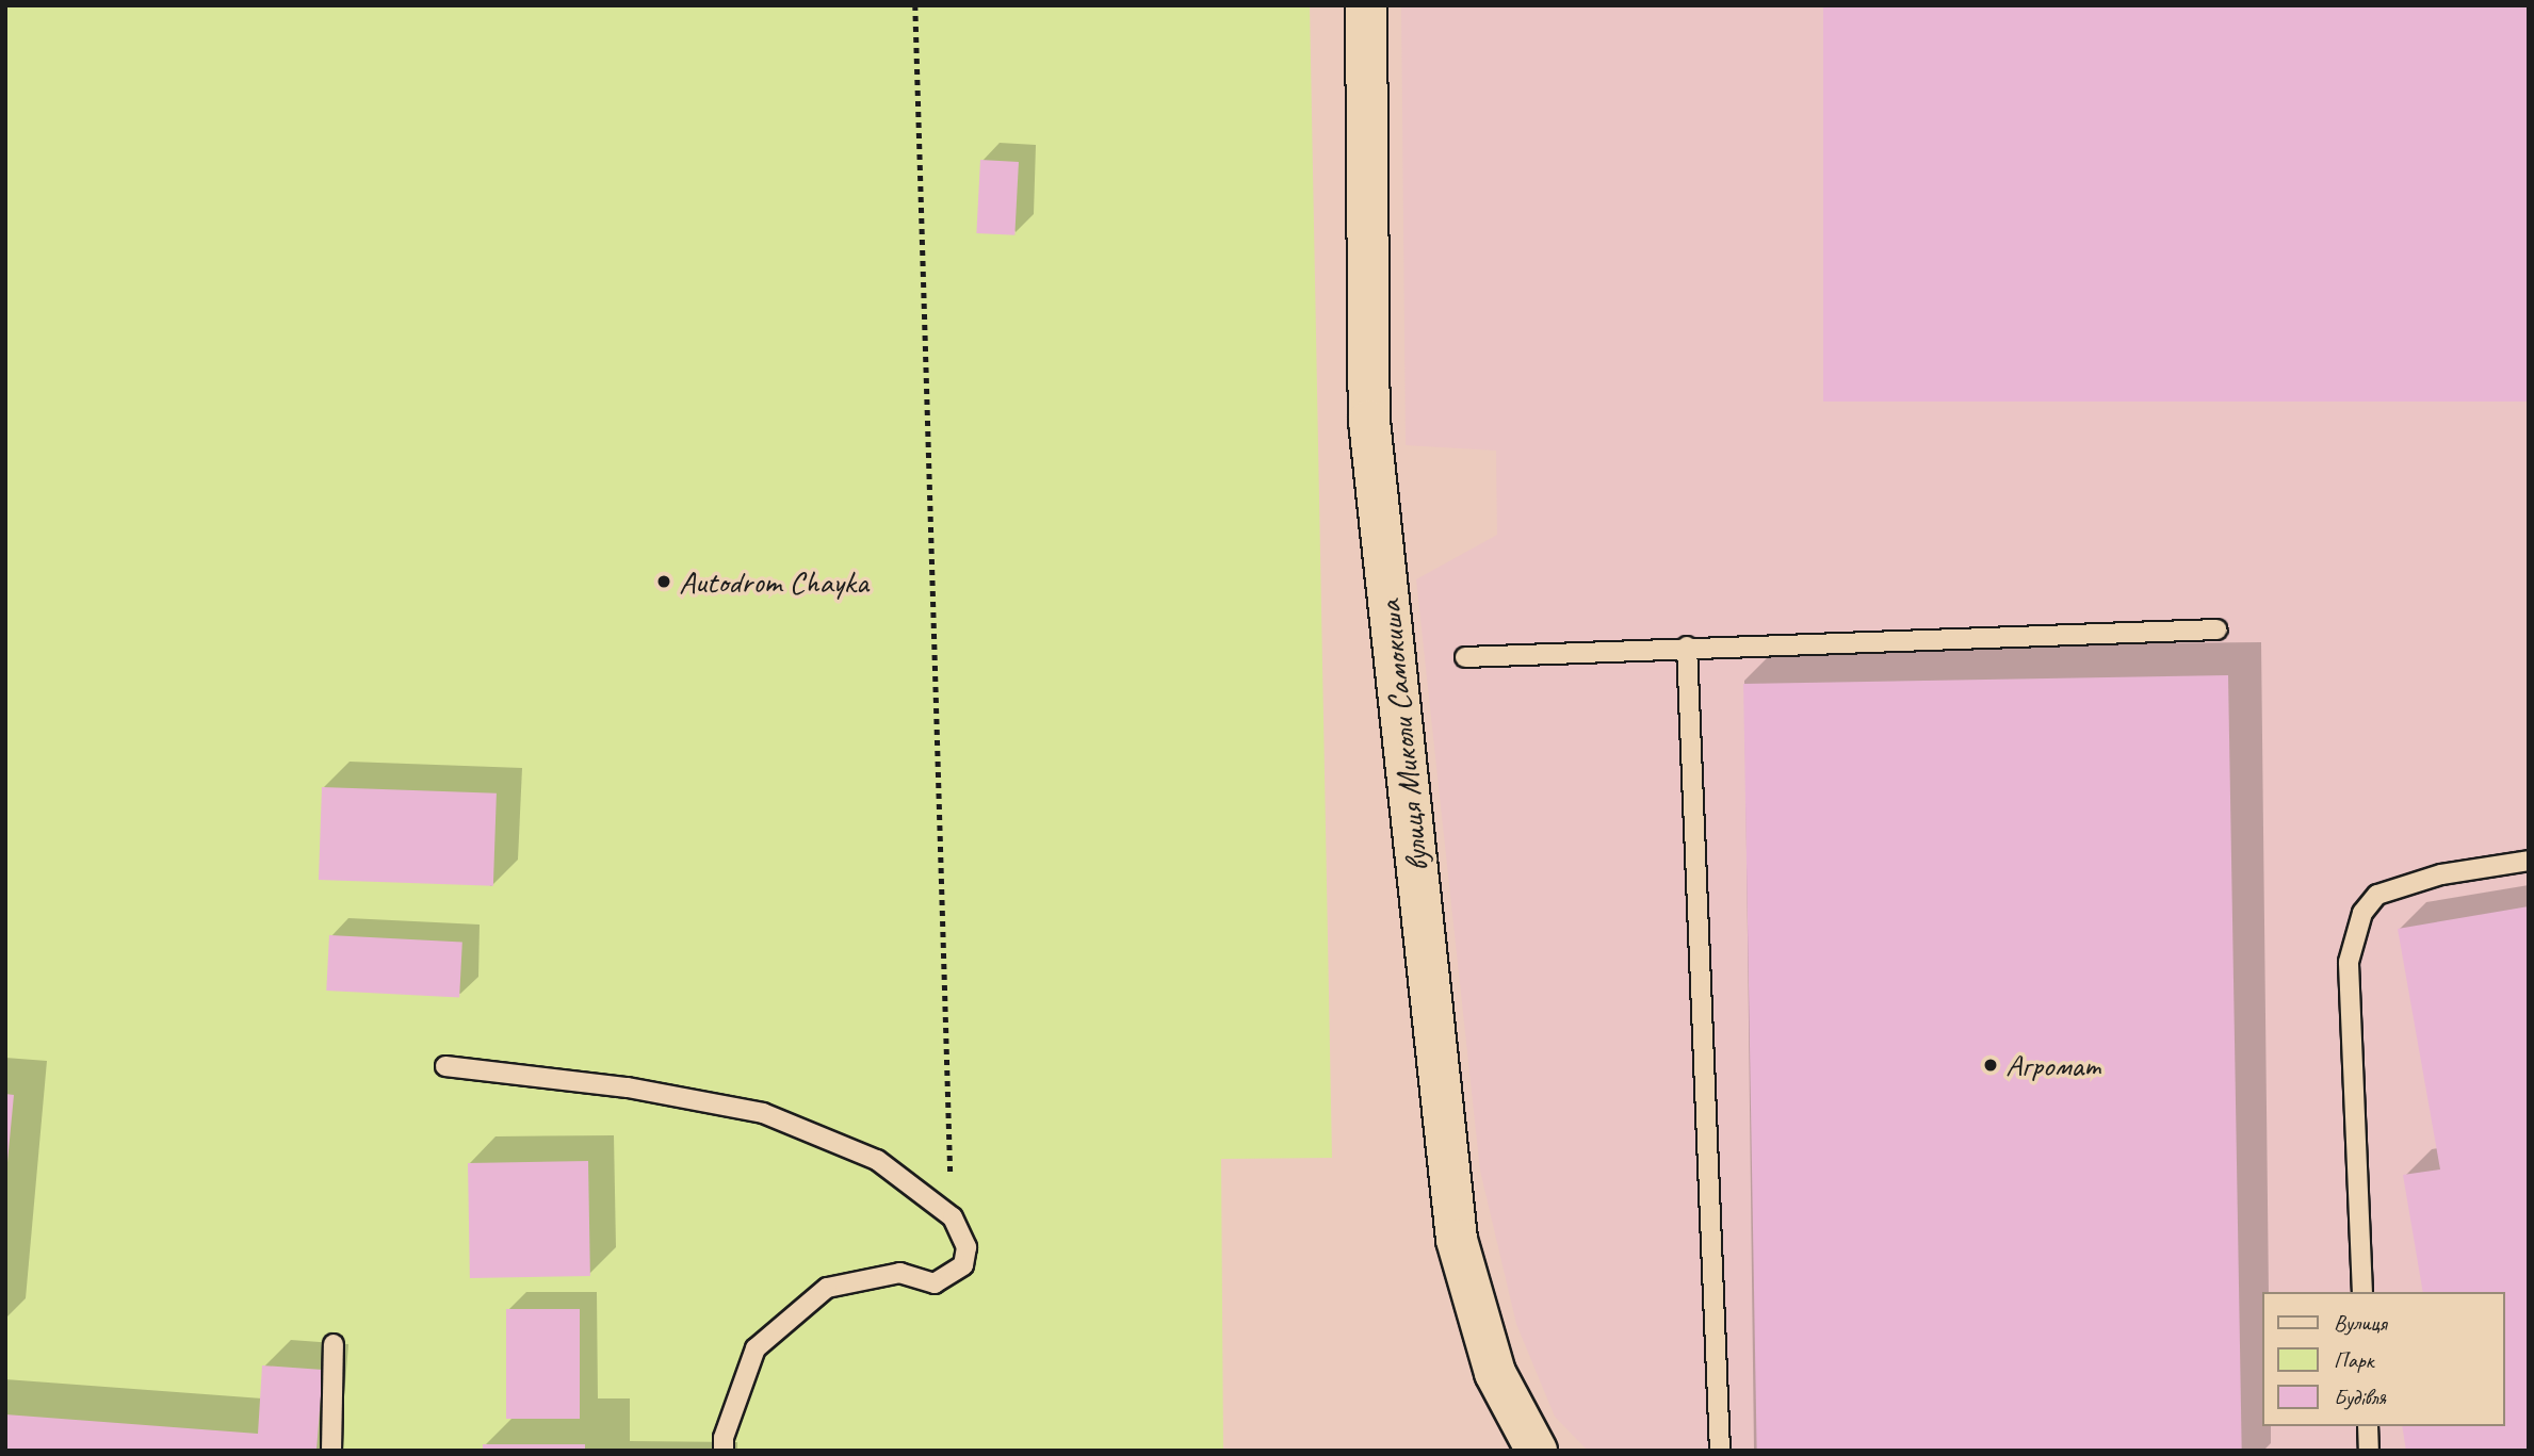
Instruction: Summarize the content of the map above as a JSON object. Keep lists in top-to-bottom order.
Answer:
{
  "streets": {
    "street": ["вулиця Миколи Самокиша"]
  },
  "places": ["Autodrom Chayka", "Агромат"],
  "legend": ["Вулиця", "Парк", "Будівля"]
}
